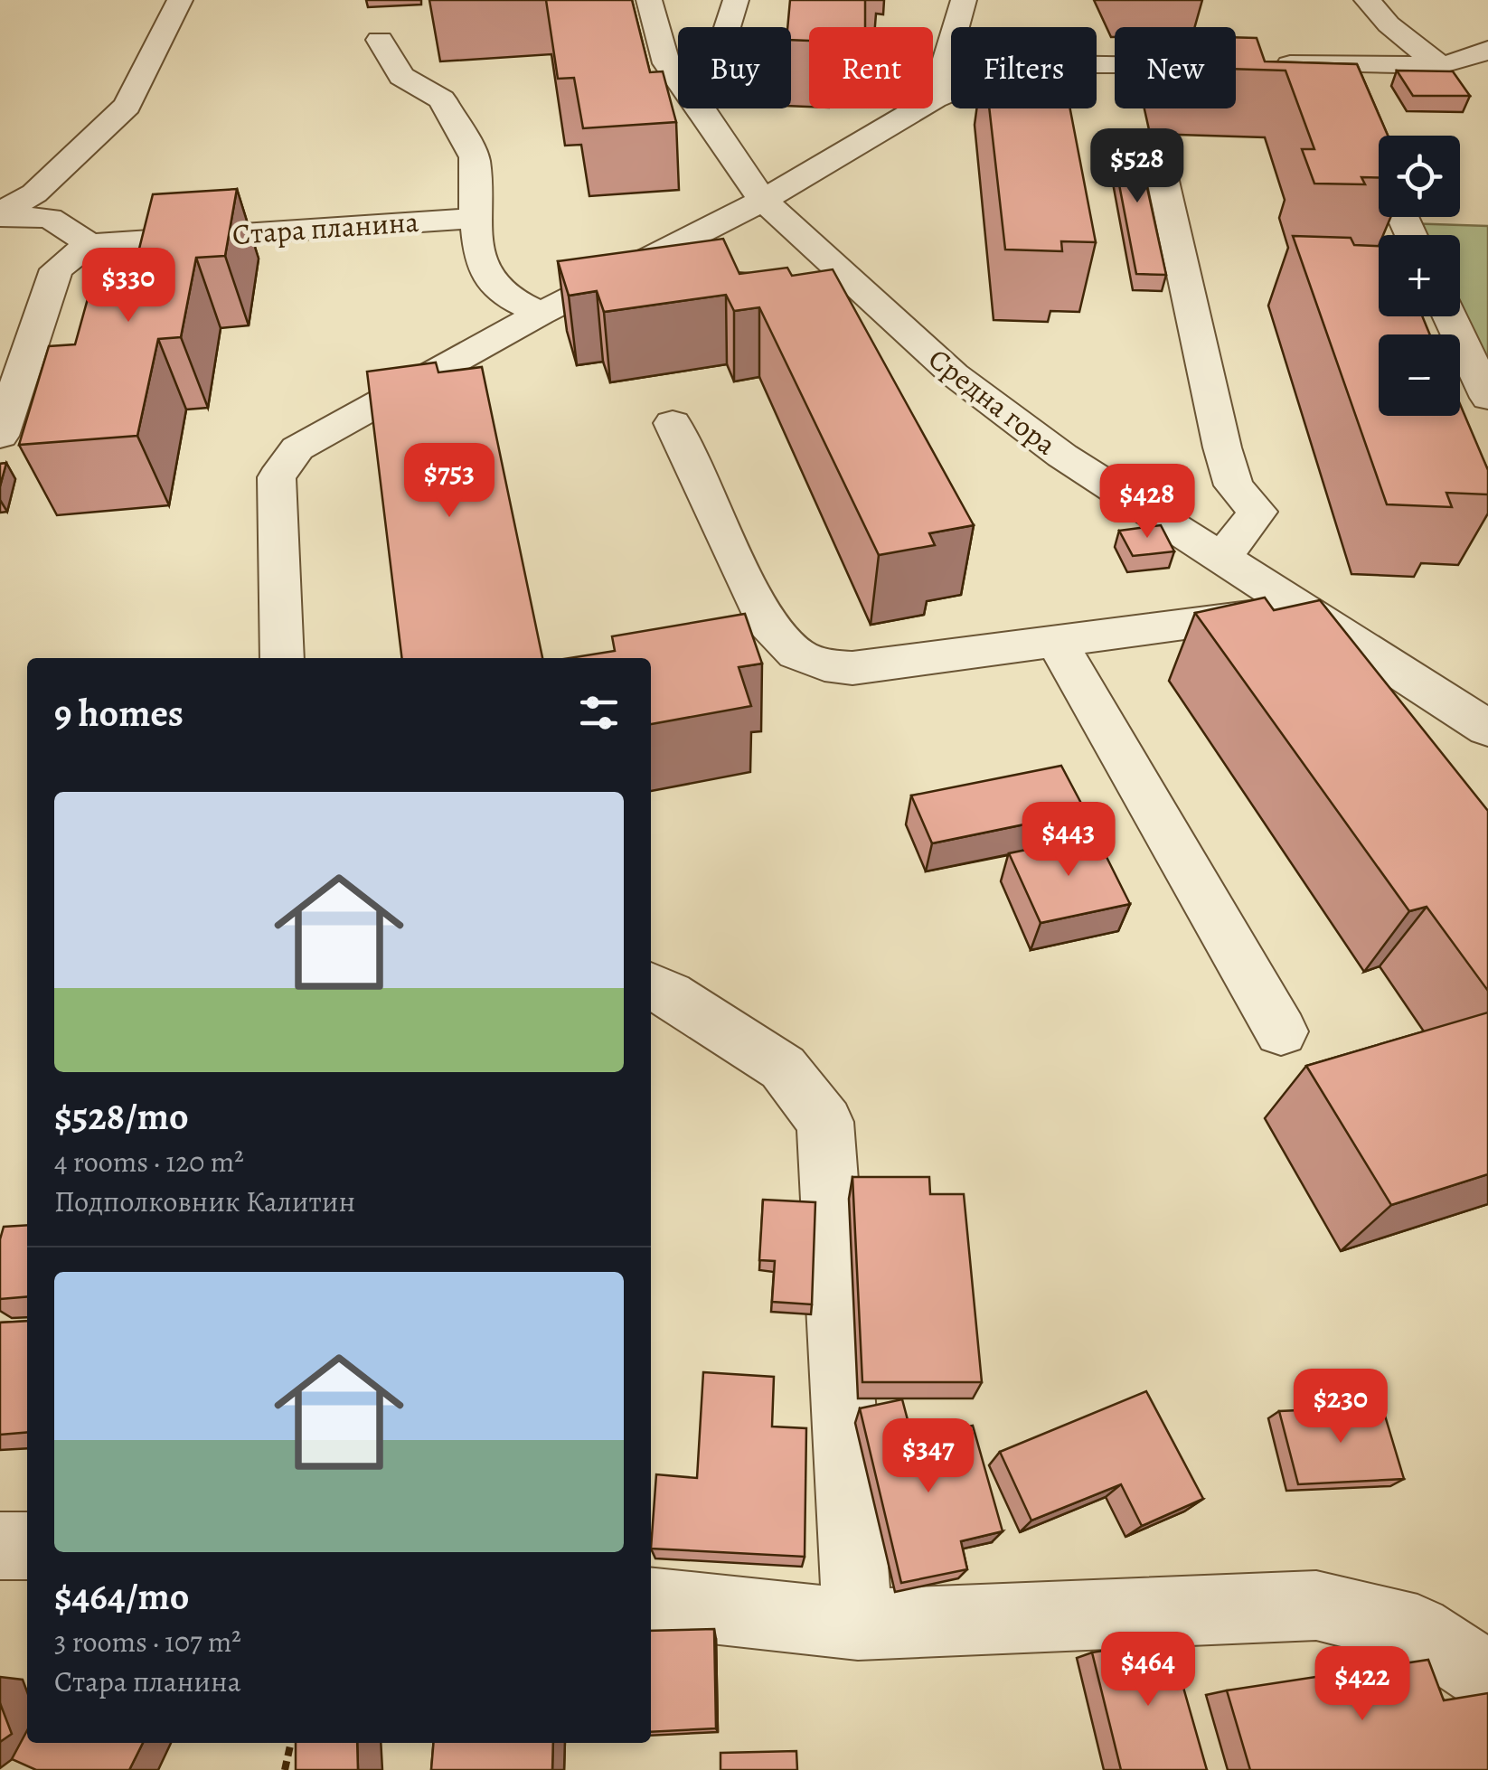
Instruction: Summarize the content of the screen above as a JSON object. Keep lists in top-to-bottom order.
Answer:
{
  "streets": {
    "street": ["Стара планина", "Средна гора"]
  },
  "page": {
    "chip": [
      "Buy",
      "Rent",
      "Filters",
      "New"
    ],
    "price": [
      "$528",
      "$330",
      "$753",
      "$428",
      "$443",
      "$230",
      "$347",
      "$464",
      "$422"
    ],
    "map_buttons": ["+", "−"],
    "heading": "9 homes",
    "list": [
      {
        "name": "$528/mo",
        "note": "4 rooms · 120 m² · Подполковник Калитин"
      },
      {
        "name": "$464/mo",
        "note": "3 rooms · 107 m² · Стара планина"
      }
    ]
  }
}
